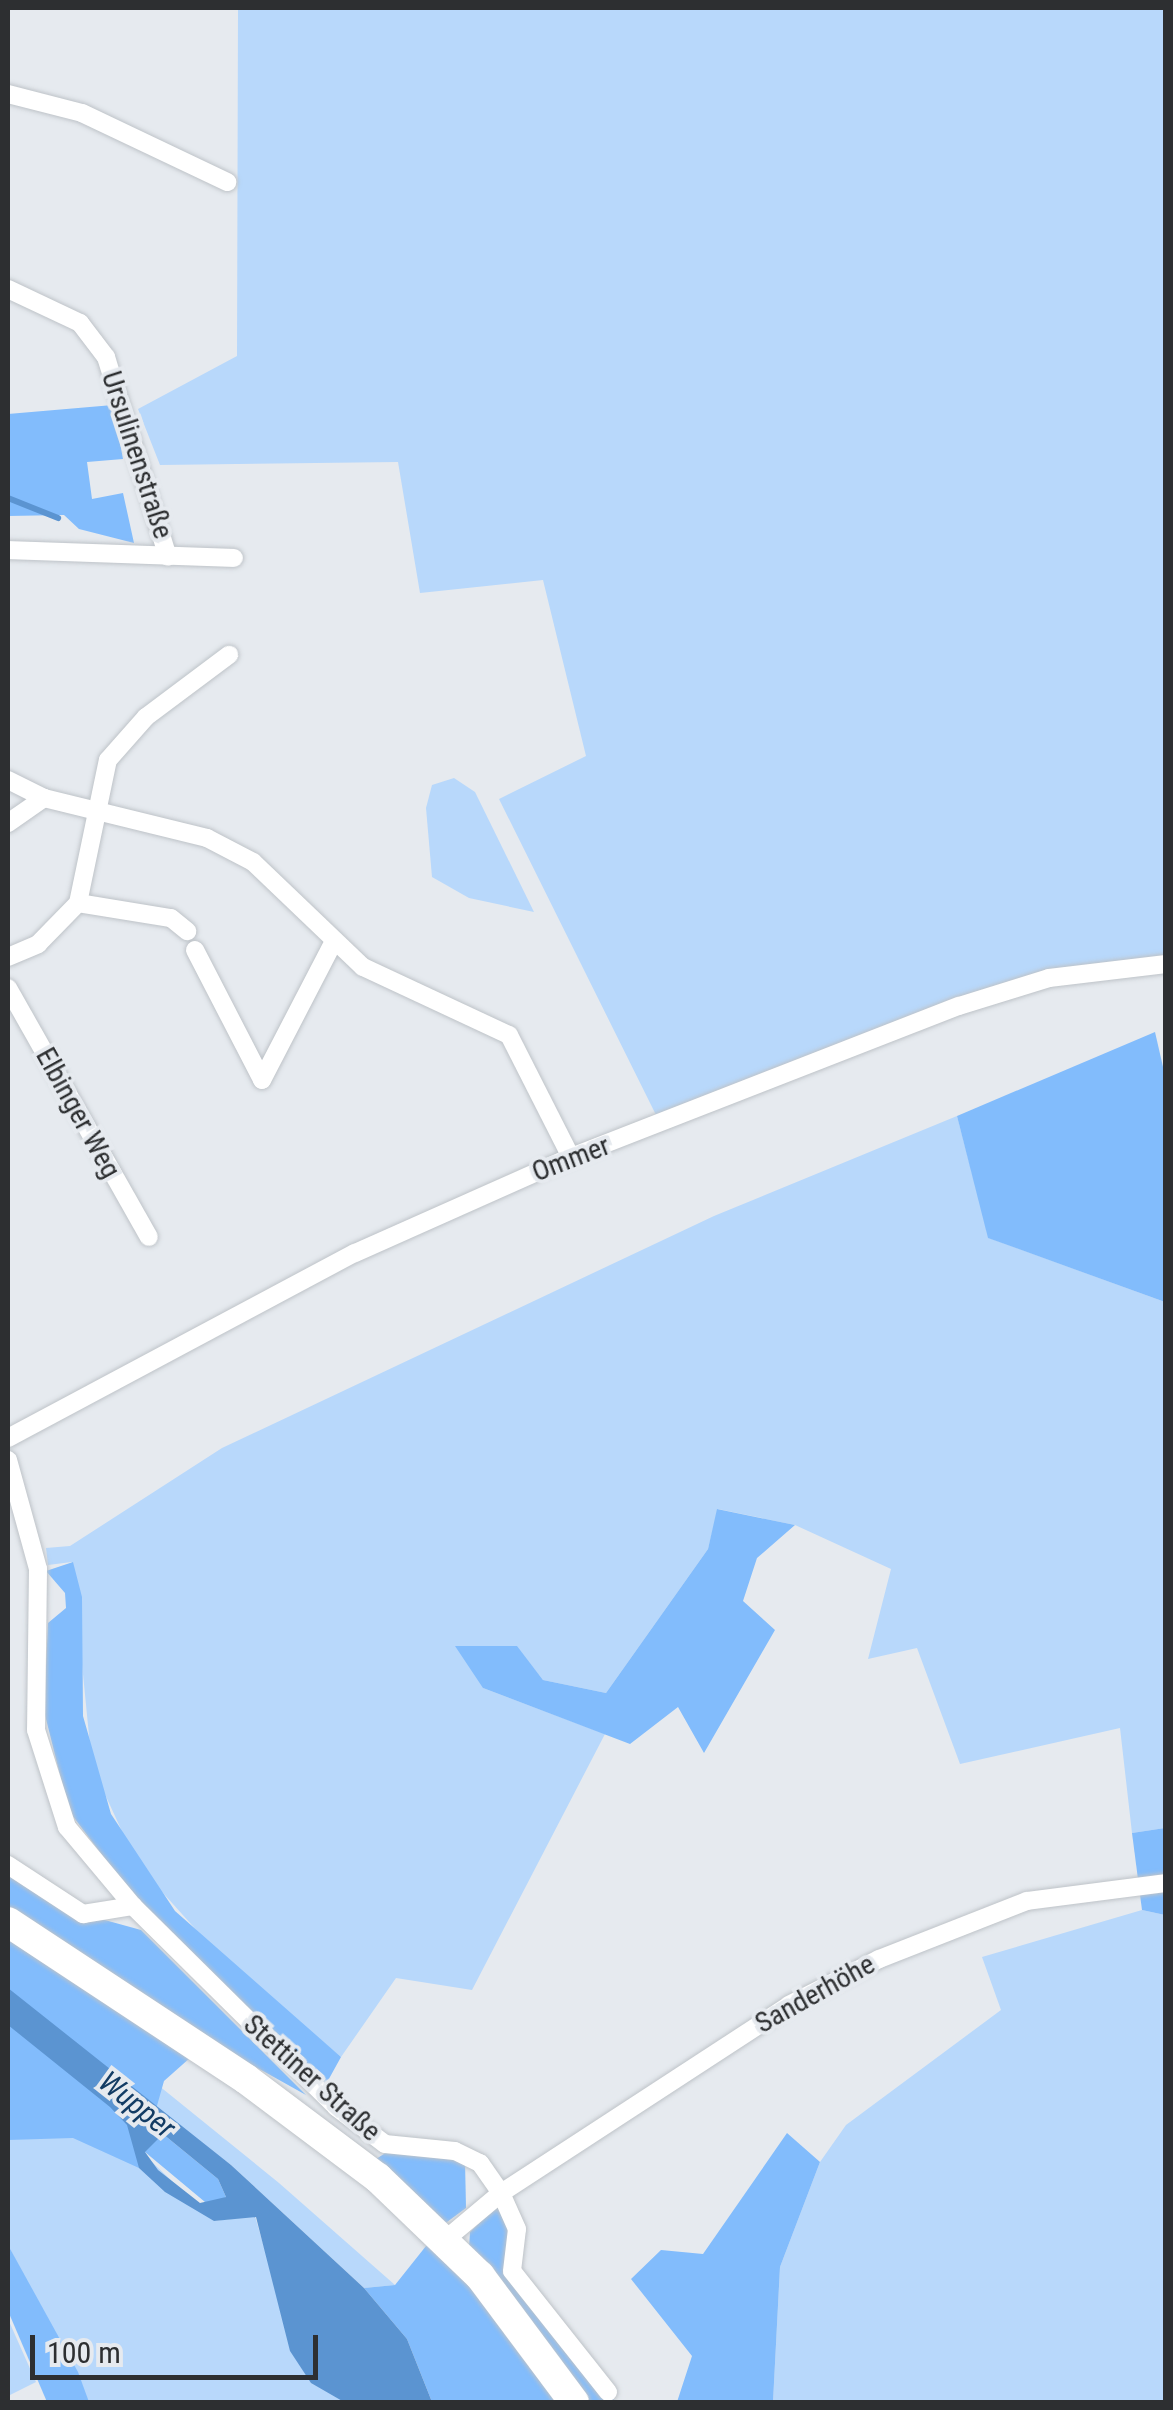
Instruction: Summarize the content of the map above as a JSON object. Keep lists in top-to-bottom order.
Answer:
{
  "streets": {
    "street": [
      "Ursulinenstraße",
      "Elbinger Weg",
      "Ommer",
      "Sanderhöhe",
      "Stettiner Straße"
    ]
  },
  "crossings": [
    ["Sanderhöhe", "Stettiner Straße"]
  ],
  "water": ["Wupper"],
  "scale_bar": "100 m"
}
